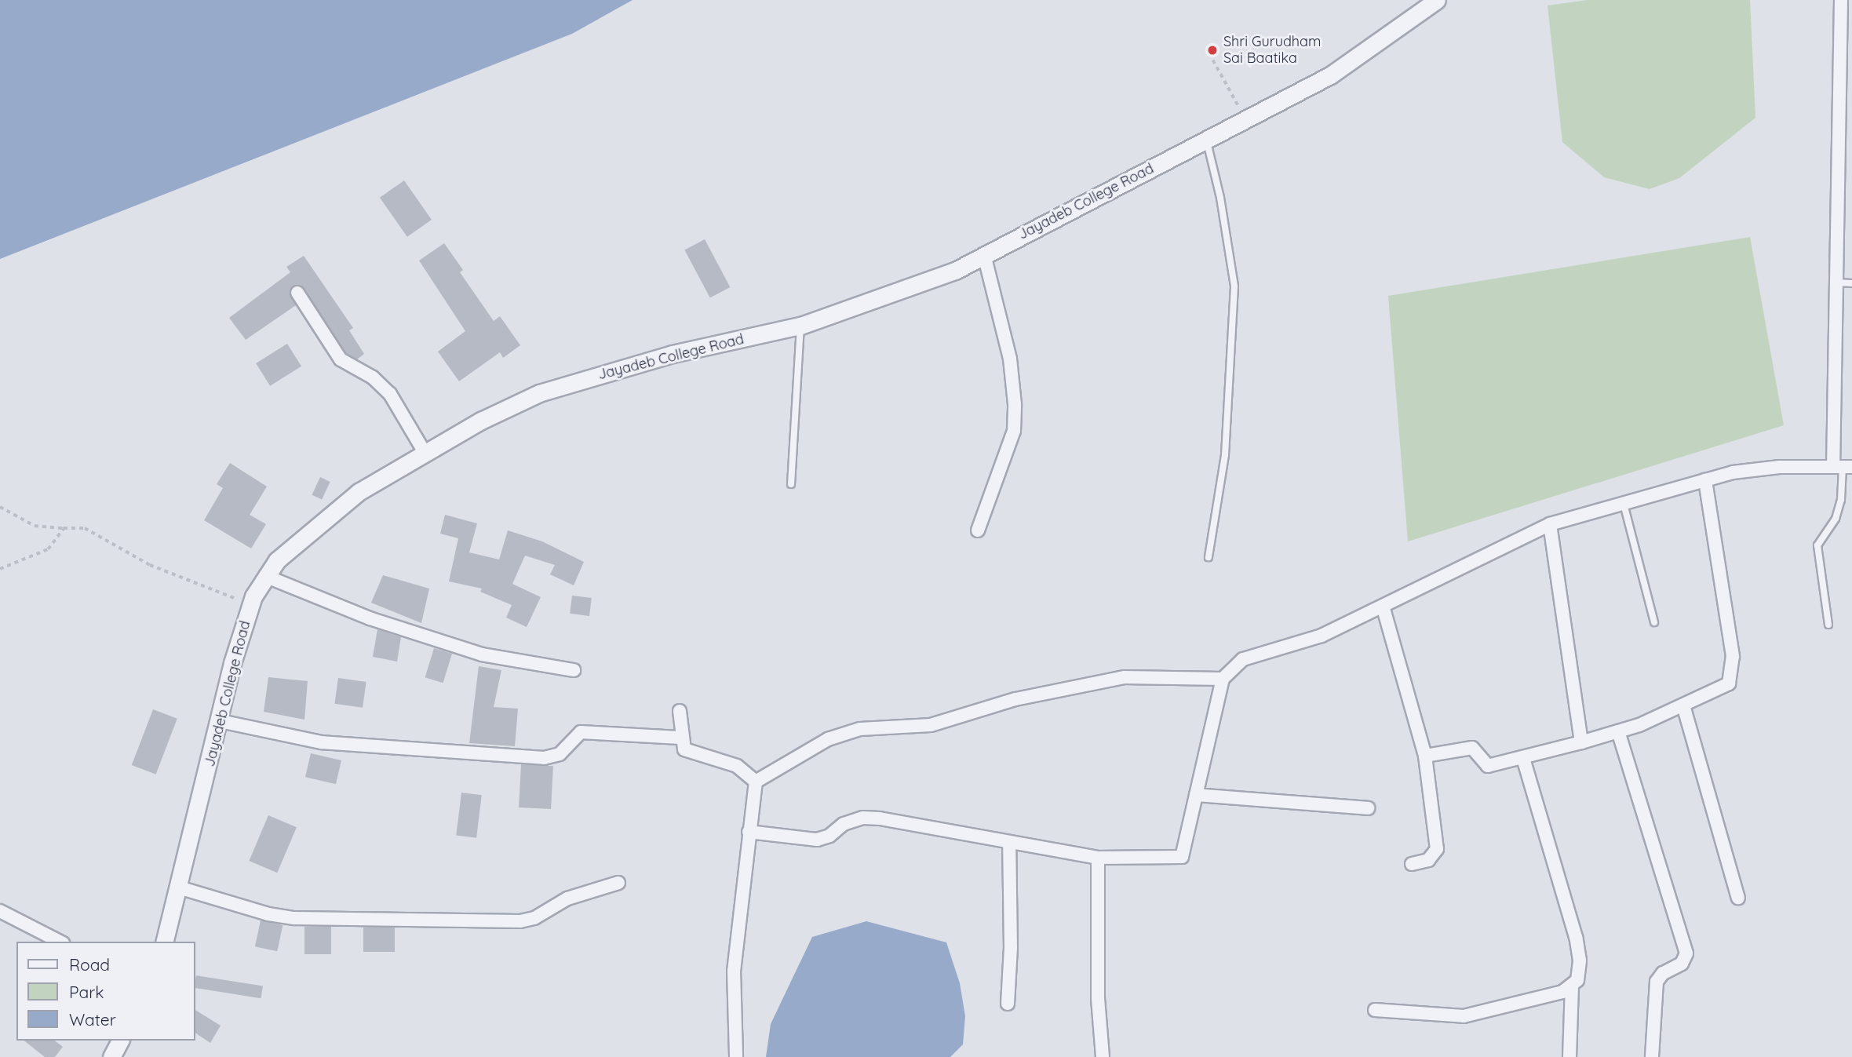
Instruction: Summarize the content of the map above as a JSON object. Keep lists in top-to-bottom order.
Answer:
{
  "streets": {
    "street": ["Jayadeb College Road"]
  },
  "places": ["Shri Gurudham Sai Baatika"],
  "legend": ["Road", "Park", "Water"]
}
